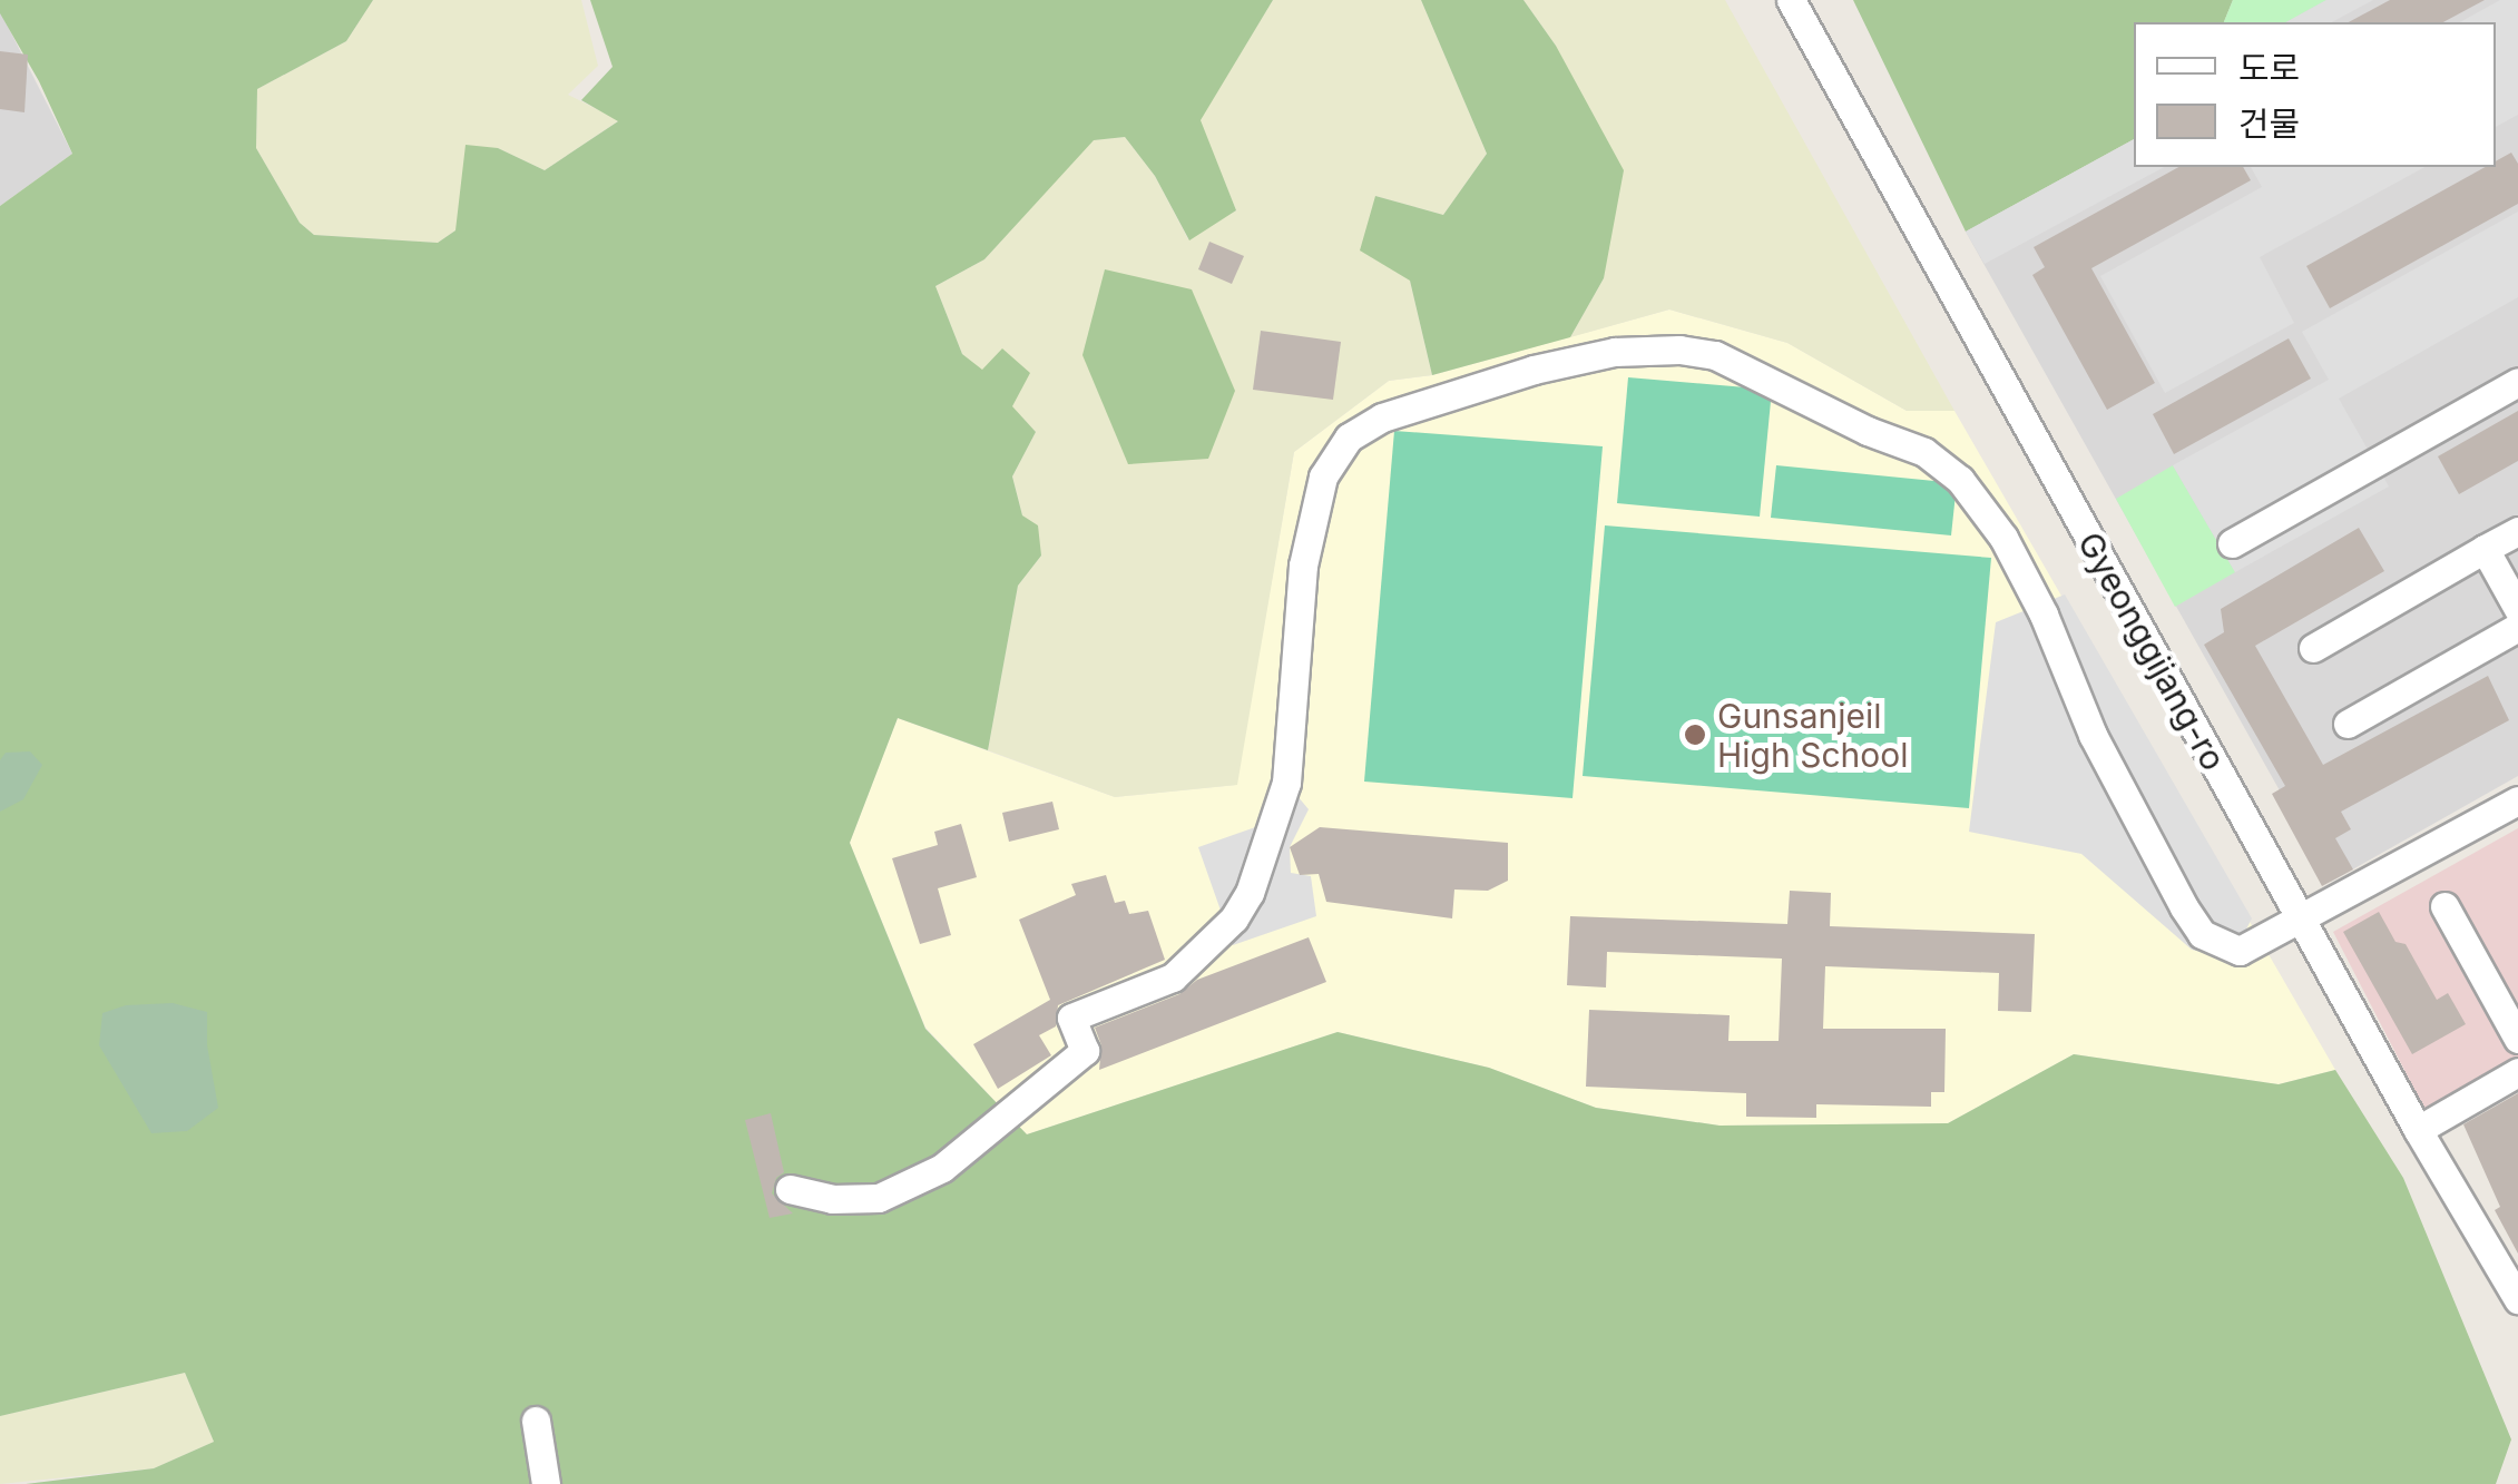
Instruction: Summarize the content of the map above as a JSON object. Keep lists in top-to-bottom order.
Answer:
{
  "streets": {
    "street": ["Gyeonggijang-ro"]
  },
  "places": ["Gunsanjeil High School"],
  "legend": ["도로", "건물"]
}
